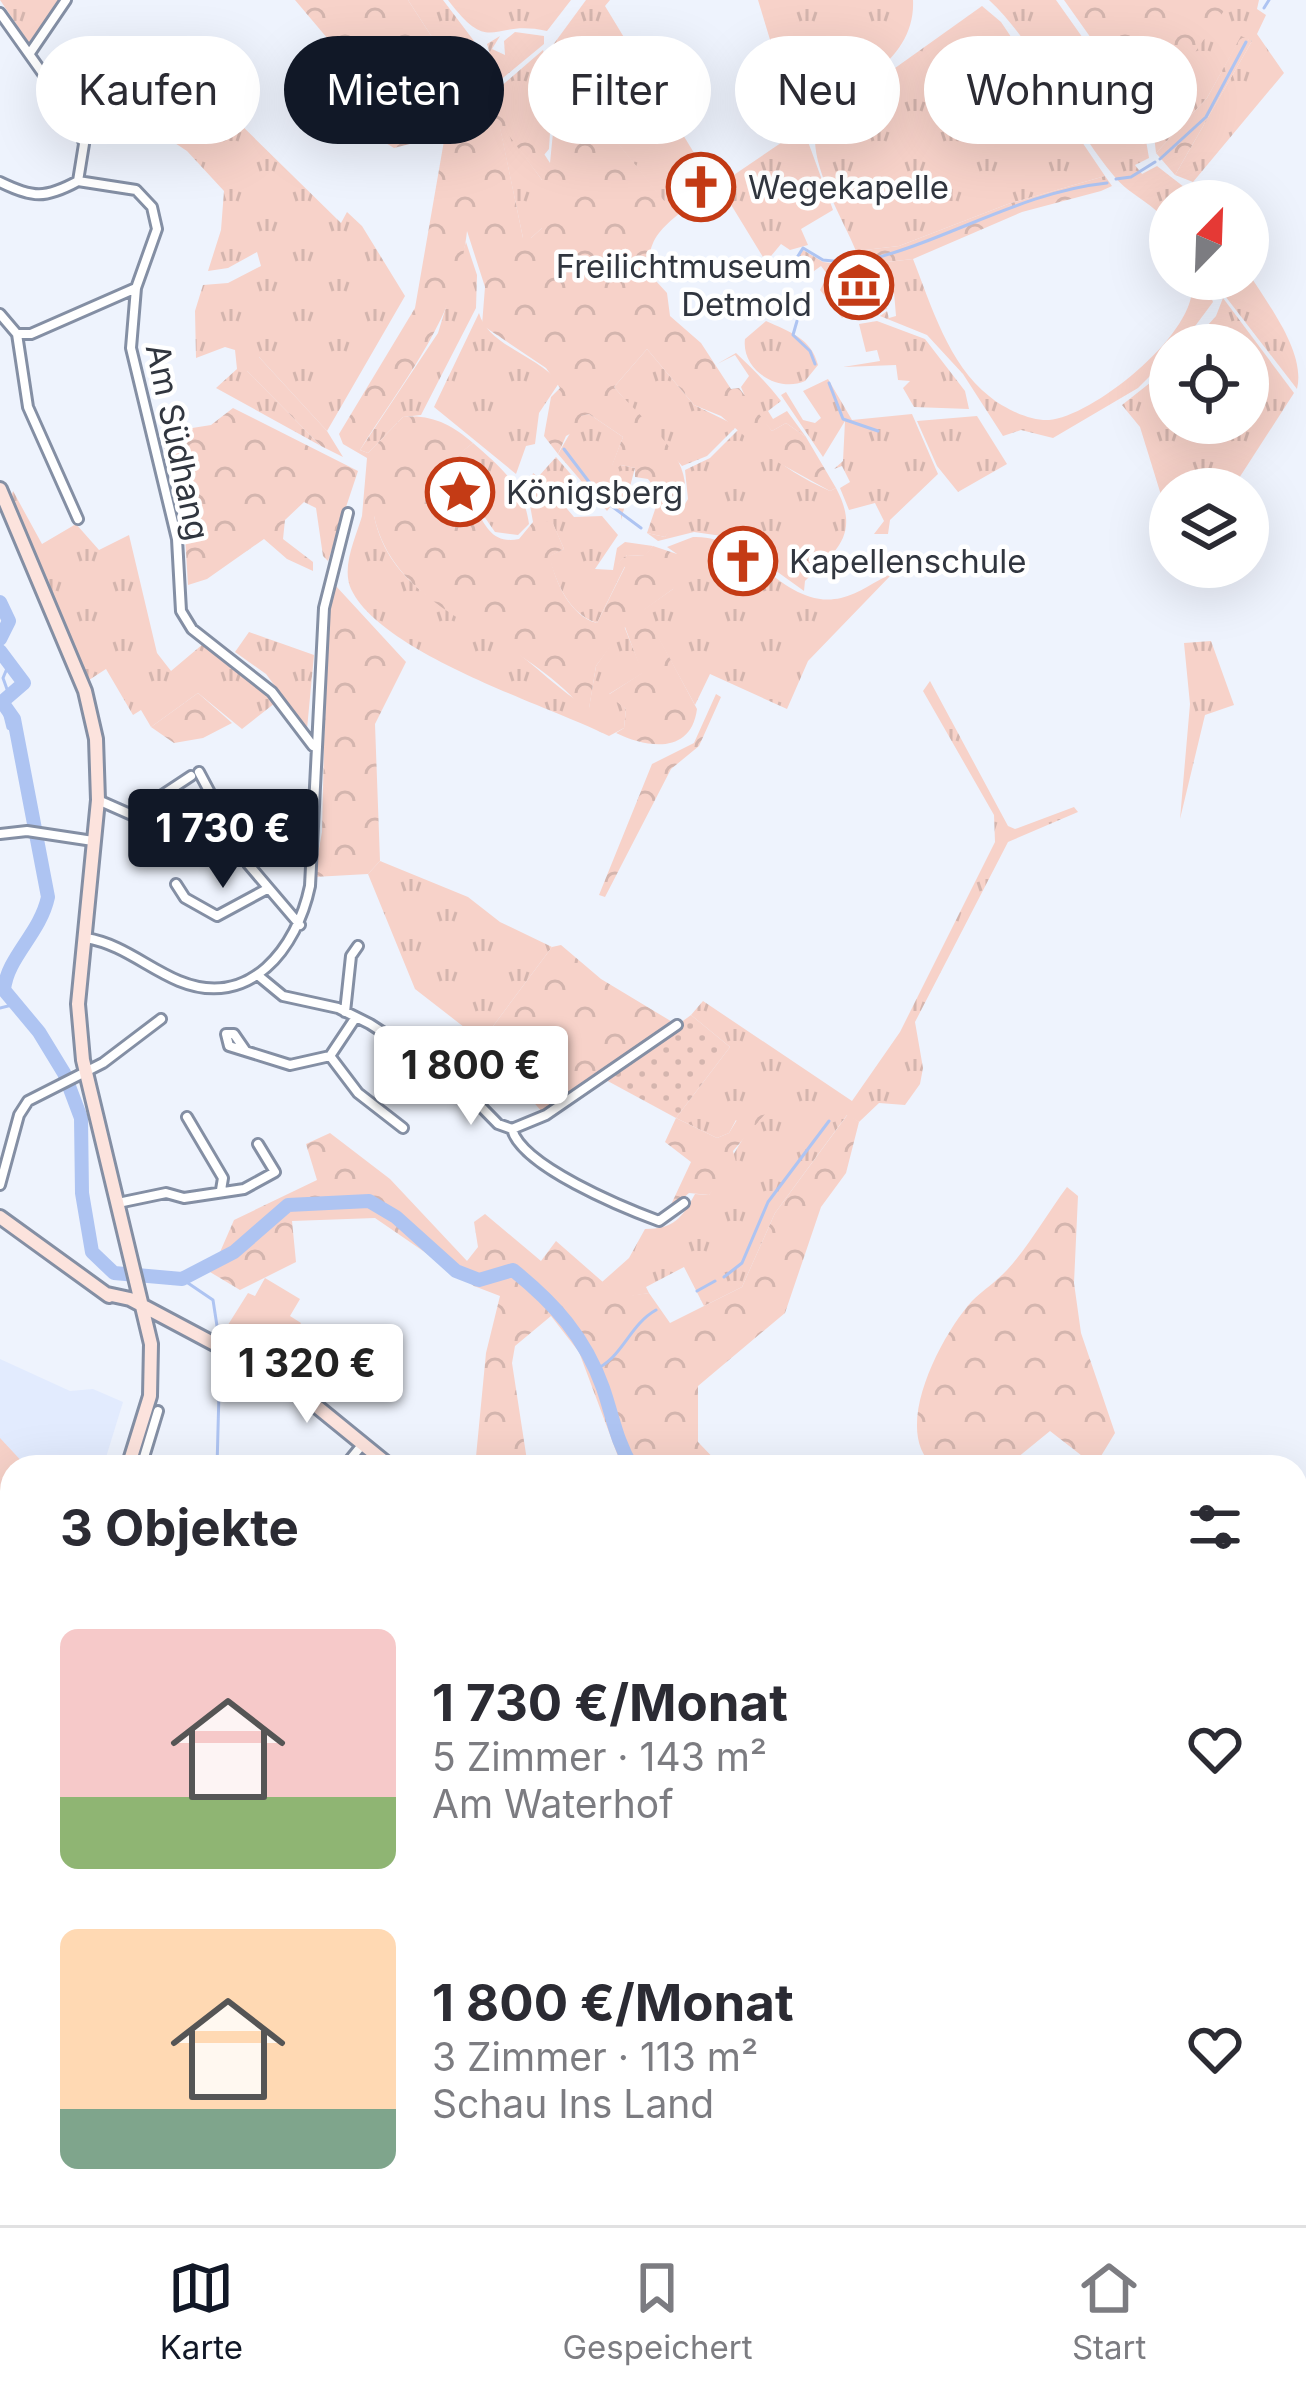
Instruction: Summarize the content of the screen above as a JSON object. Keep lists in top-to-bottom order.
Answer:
{
  "streets": {
    "street": ["Am Südhang"]
  },
  "places": {
    "church": ["Wegekapelle", "Kapellenschule"],
    "museum": ["Freilichtmuseum Detmold"],
    "place": ["Königsberg"]
  },
  "north": "top right",
  "page": {
    "chip": [
      "Kaufen",
      "Mieten",
      "Filter",
      "Neu",
      "Wohnung"
    ],
    "price": ["1 730 €", "1 800 €", "1 320 €"],
    "heading": "3 Objekte",
    "list": [
      {
        "name": "1 730 €/Monat",
        "note": "5 Zimmer · 143 m² · Am Waterhof"
      },
      {
        "name": "1 800 €/Monat",
        "note": "3 Zimmer · 113 m² · Schau Ins Land"
      }
    ],
    "tabs": ["Karte", "Gespeichert", "Start"]
  }
}
